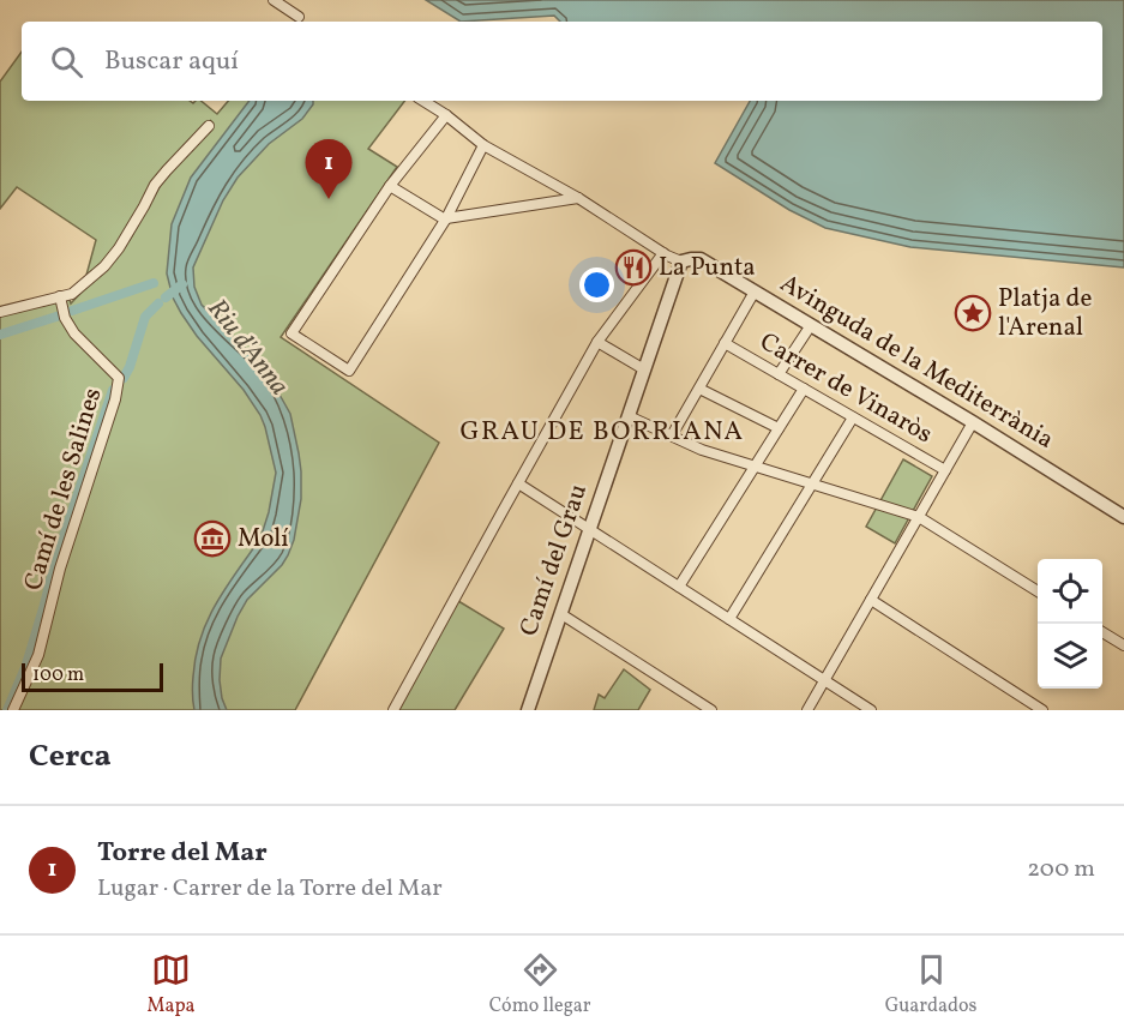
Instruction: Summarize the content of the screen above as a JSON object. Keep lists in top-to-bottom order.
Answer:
{
  "streets": {
    "street": [
      "Avinguda de la Mediterrània",
      "Carrer de Vinaròs",
      "Camí de les Salines",
      "Camí del Grau"
    ]
  },
  "crossings": [
    ["Avinguda de la Mediterrània", "Camí del Grau"]
  ],
  "districts": ["GRAU DE BORRIANA"],
  "water": ["Riu d'Anna"],
  "places": {
    "restaurant": ["La Punta"],
    "place": ["Platja de l'Arenal"],
    "museum": ["Molí"]
  },
  "scale_bar": "100 m",
  "page": {
    "search": "Buscar aquí",
    "pins": "1",
    "scale": "100 m",
    "heading": "Cerca",
    "list": [
      {
        "mark": "1",
        "name": "Torre del Mar",
        "note": "Lugar · Carrer de la Torre del Mar",
        "value": "200 m"
      }
    ],
    "nav": ["Mapa", "Cómo llegar", "Guardados"]
  }
}
